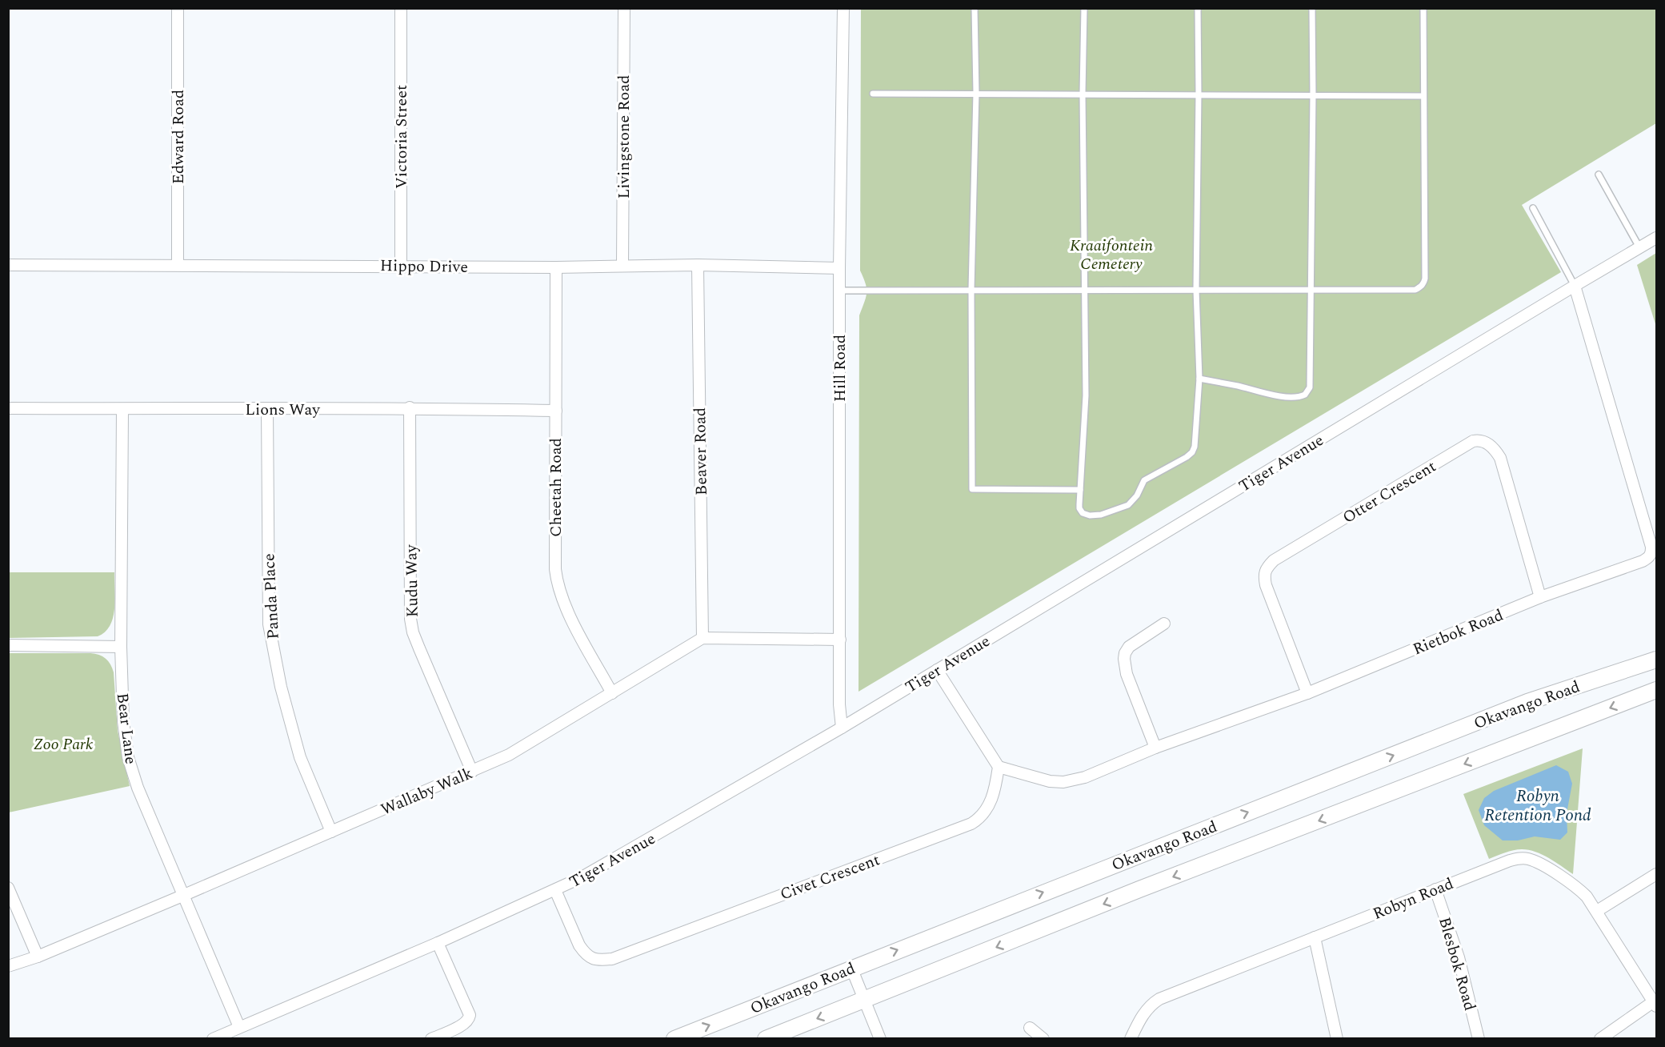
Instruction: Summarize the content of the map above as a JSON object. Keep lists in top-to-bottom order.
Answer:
{
  "streets": {
    "main road": ["Okavango Road"],
    "street": [
      "Edward Road",
      "Victoria Street",
      "Livingstone Road",
      "Hippo Drive",
      "Hill Road",
      "Lions Way",
      "Beaver Road",
      "Tiger Avenue",
      "Cheetah Road",
      "Otter Crescent",
      "Kudu Way",
      "Panda Place",
      "Rietbok Road",
      "Bear Lane",
      "Wallaby Walk",
      "Civet Crescent",
      "Robyn Road",
      "Blesbok Road"
    ]
  },
  "crossings": [
    ["Edward Road", "Hippo Drive"],
    ["Victoria Street", "Hippo Drive"],
    ["Livingstone Road", "Hippo Drive"],
    ["Hippo Drive", "Hill Road"],
    ["Hippo Drive", "Beaver Road"],
    ["Hippo Drive", "Cheetah Road"],
    ["Hill Road", "Tiger Avenue"],
    ["Lions Way", "Cheetah Road"],
    ["Lions Way", "Kudu Way"],
    ["Lions Way", "Panda Place"],
    ["Lions Way", "Bear Lane"],
    ["Beaver Road", "Wallaby Walk"],
    ["Tiger Avenue", "Rietbok Road"],
    ["Tiger Avenue", "Bear Lane"],
    ["Tiger Avenue", "Civet Crescent"],
    ["Cheetah Road", "Wallaby Walk"],
    ["Otter Crescent", "Rietbok Road"],
    ["Kudu Way", "Wallaby Walk"],
    ["Panda Place", "Wallaby Walk"],
    ["Rietbok Road", "Civet Crescent"],
    ["Bear Lane", "Wallaby Walk"],
    ["Robyn Road", "Blesbok Road"]
  ],
  "water": ["Robyn Retention Pond"],
  "parks": ["Kraaifontein Cemetery", "Zoo Park"]
}
